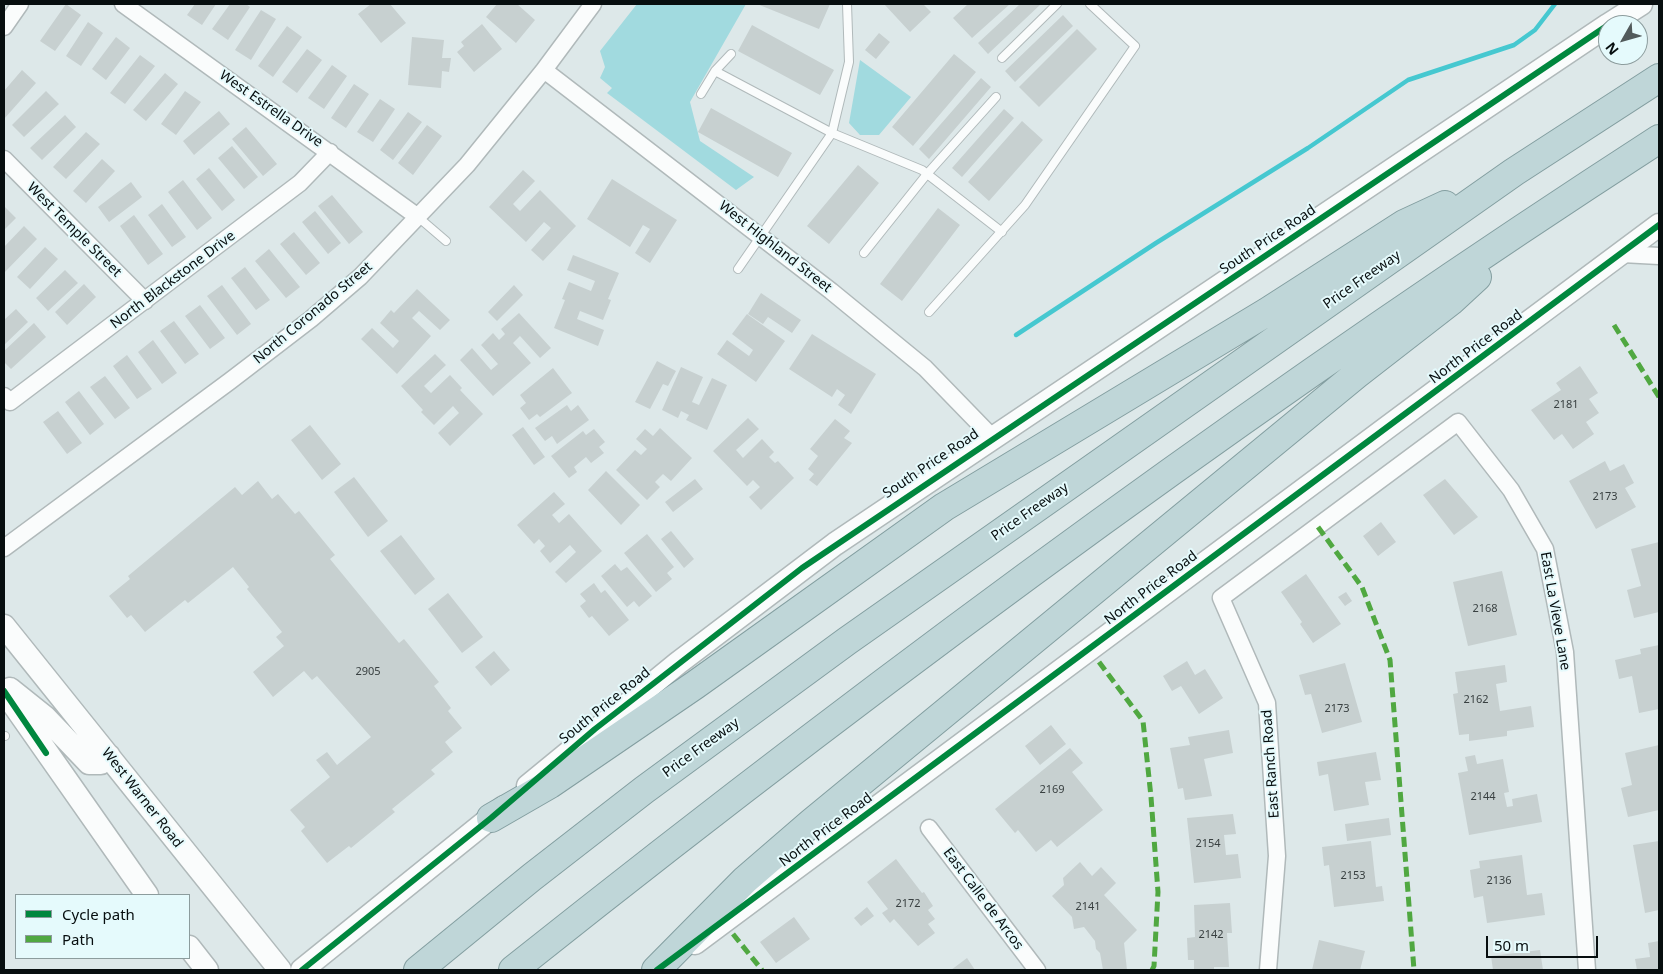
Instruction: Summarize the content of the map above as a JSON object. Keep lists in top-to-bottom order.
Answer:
{
  "streets": {
    "highway": ["Price Freeway"],
    "main road": ["South Price Road", "North Price Road", "West Warner Road"],
    "street": [
      "West Estrella Drive",
      "West Temple Street",
      "West Highland Street",
      "North Blackstone Drive",
      "North Coronado Street",
      "East La Vieve Lane",
      "East Ranch Road",
      "East Calle de Arcos"
    ]
  },
  "crossings": [
    ["West Estrella Drive", "North Blackstone Drive"],
    ["West Estrella Drive", "North Coronado Street"],
    ["West Temple Street", "North Blackstone Drive"],
    ["South Price Road", "West Highland Street"],
    ["West Highland Street", "North Coronado Street"],
    ["East La Vieve Lane", "East Ranch Road"]
  ],
  "house_numbers": [
    "2181",
    "2173",
    "2168",
    "2905",
    "2162",
    "2173",
    "2169",
    "2144",
    "2154",
    "2153",
    "2136",
    "2172",
    "2141",
    "2142"
  ],
  "legend": ["Cycle path", "Path"],
  "scale_bar": "50 m",
  "north": "bottom left"
}
